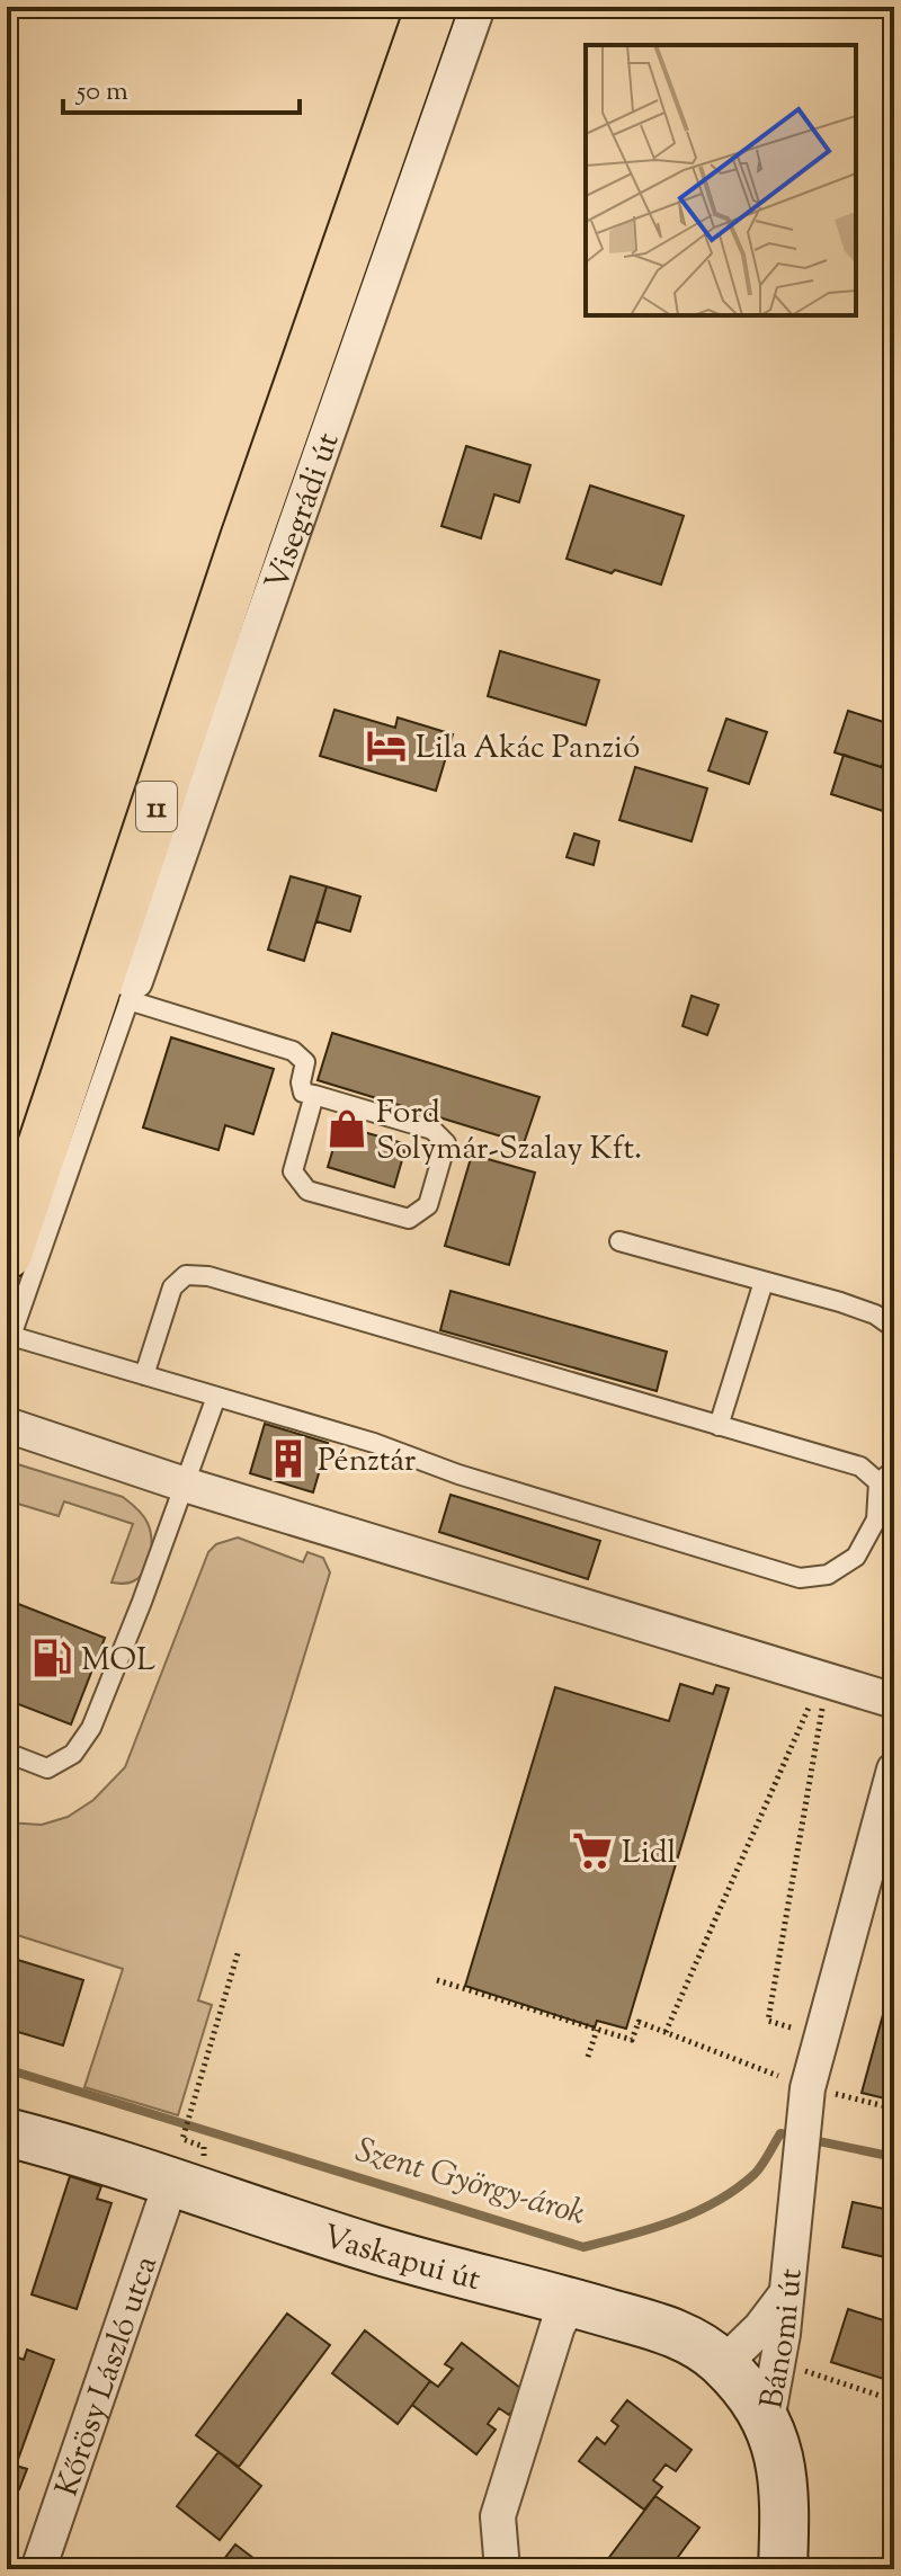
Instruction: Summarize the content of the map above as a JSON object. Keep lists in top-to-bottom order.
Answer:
{
  "streets": {
    "main road": [
      "Visegrádi út",
      "11",
      "Vaskapui út",
      "Bánomi út"
    ],
    "street": ["Kőrösy László utca"]
  },
  "crossings": [
    ["Vaskapui út", "Bánomi út"],
    ["Vaskapui út", "Kőrösy László utca"]
  ],
  "water": ["Szent György-árok"],
  "places": {
    "hotel": ["Lila Akác Panzió"],
    "shop": ["Ford Solymár-Szalay Kft."],
    "building": ["Pénztár"],
    "fuel station": ["MOL"],
    "supermarket": ["Lidl"]
  },
  "scale_bar": "50 m"
}
